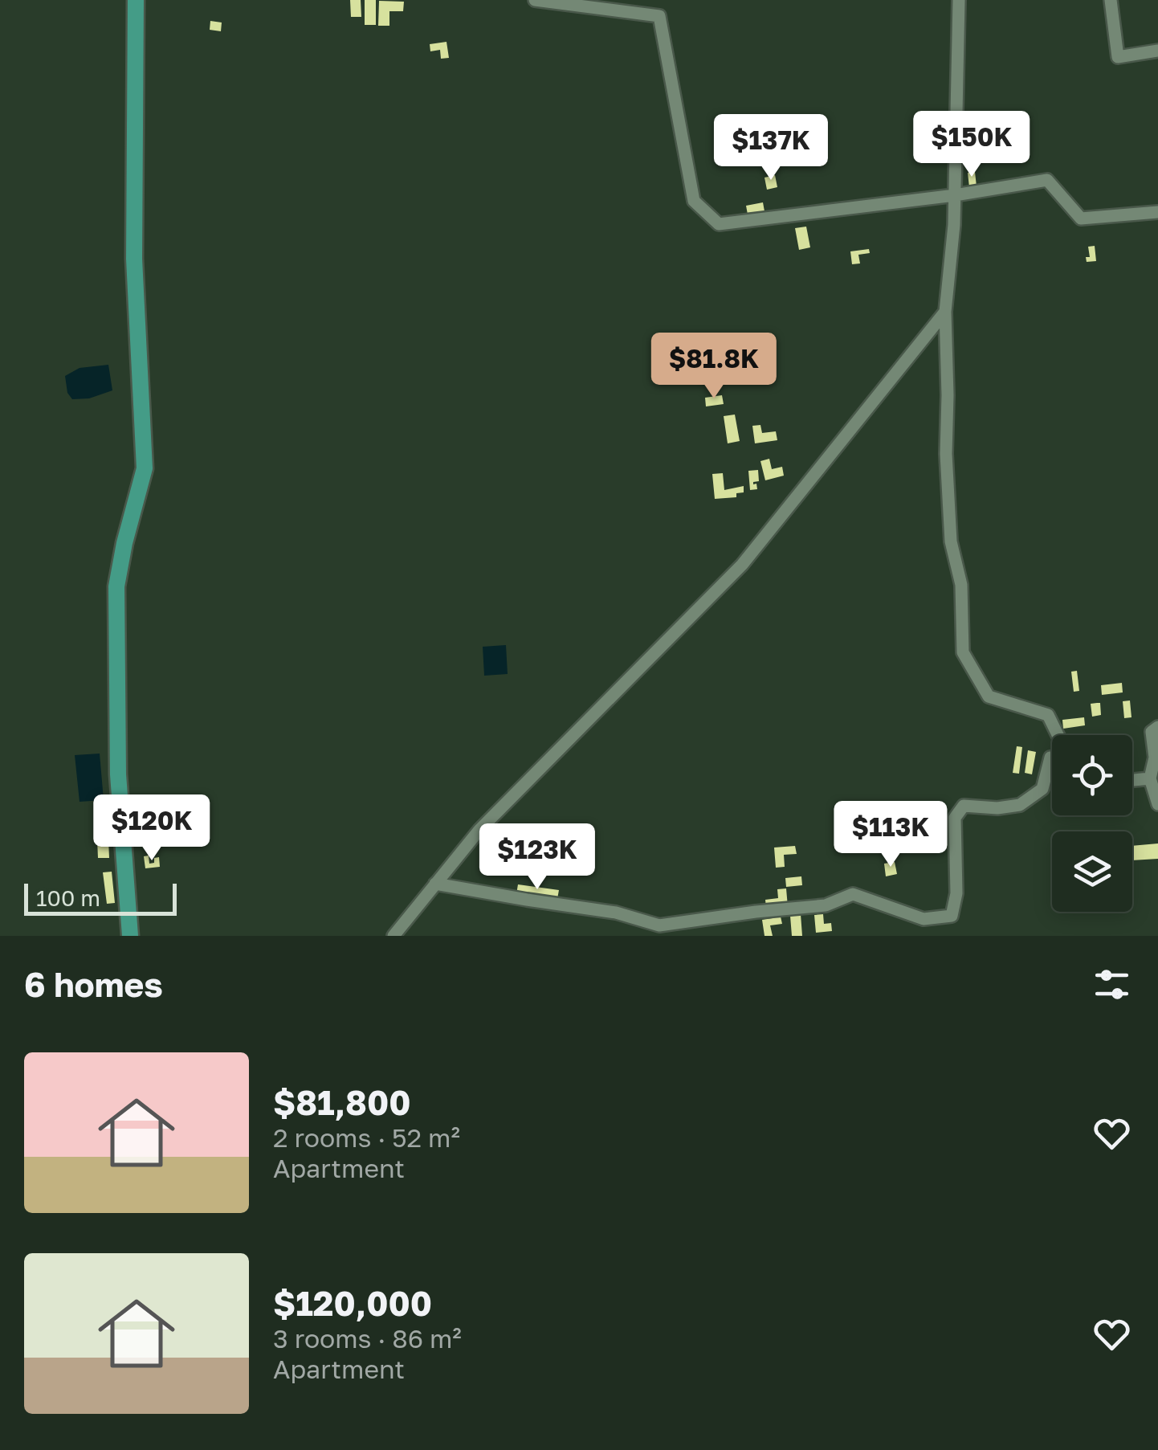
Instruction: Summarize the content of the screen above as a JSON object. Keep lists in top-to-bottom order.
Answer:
{
  "scale_bar": "100 m",
  "page": {
    "price": [
      "$150K",
      "$137K",
      "$81.8K",
      "$120K",
      "$113K",
      "$123K"
    ],
    "scale": "100 m",
    "heading": "6 homes",
    "list": [
      {
        "name": "$81,800",
        "note": "2 rooms · 52 m² · Apartment"
      },
      {
        "name": "$120,000",
        "note": "3 rooms · 86 m² · Apartment"
      }
    ]
  }
}
